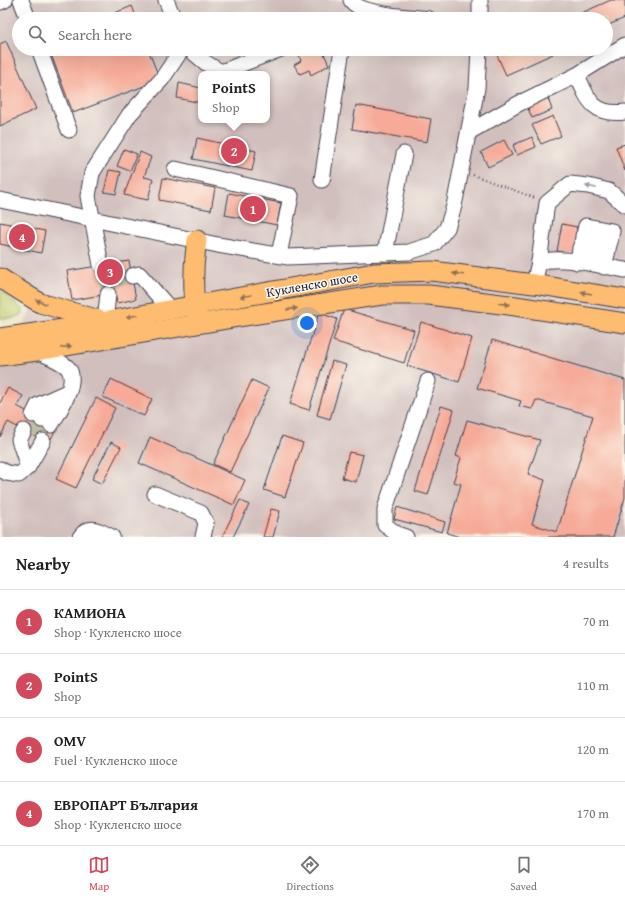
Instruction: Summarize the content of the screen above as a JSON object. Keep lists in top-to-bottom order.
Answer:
{
  "streets": {
    "main road": ["Кукленско шосе"]
  },
  "page": {
    "search": "Search here",
    "popup": ["PointS", "Shop"],
    "pins": [
      "2",
      "1",
      "4",
      "3"
    ],
    "heading": ["Nearby", "4 results"],
    "list": [
      {
        "mark": "1",
        "name": "КАМИОНА",
        "note": "Shop · Кукленско шосе",
        "value": "70 m"
      },
      {
        "mark": "2",
        "name": "PointS",
        "note": "Shop",
        "value": "110 m"
      },
      {
        "mark": "3",
        "name": "OMV",
        "note": "Fuel · Кукленско шосе",
        "value": "120 m"
      },
      {
        "mark": "4",
        "name": "ЕВРОПАРТ България",
        "note": "Shop · Кукленско шосе",
        "value": "170 m"
      }
    ],
    "nav": ["Map", "Directions", "Saved"]
  }
}
